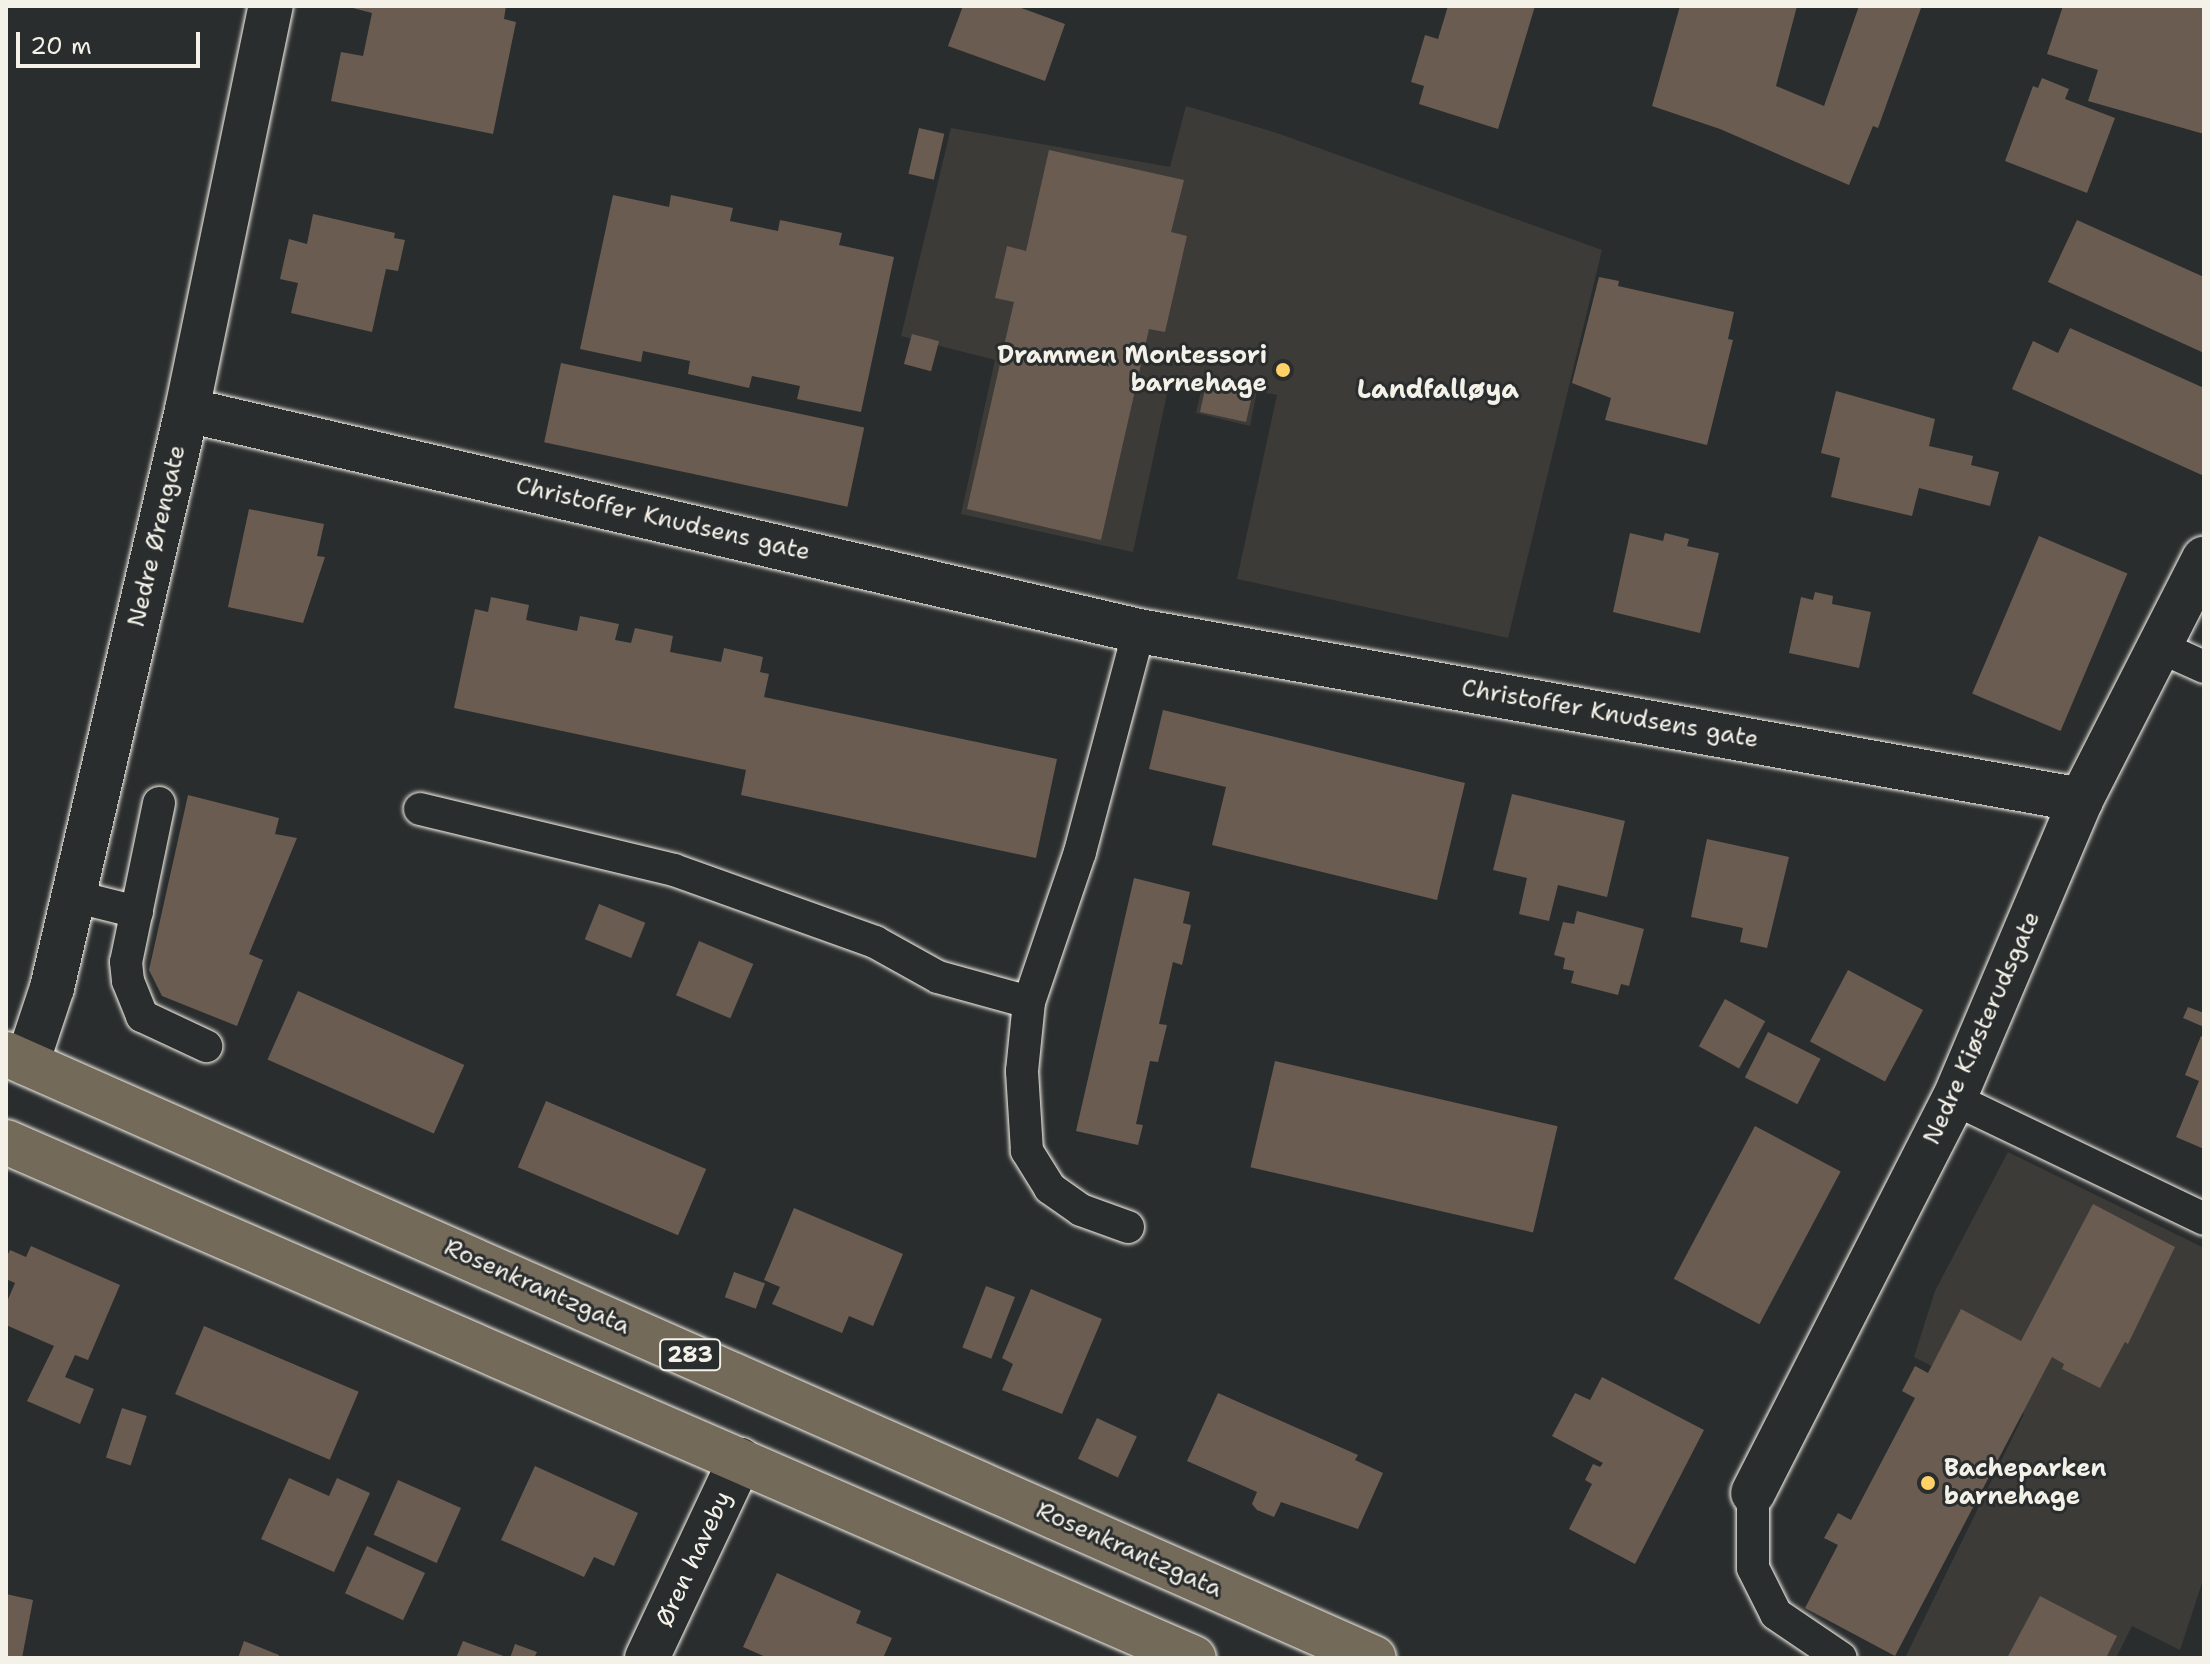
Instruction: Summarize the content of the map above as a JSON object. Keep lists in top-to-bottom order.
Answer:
{
  "streets": {
    "main road": ["Rosenkrantzgata", "283"],
    "street": [
      "Christoffer Knudsens gate",
      "Nedre Ørengate",
      "Nedre Kiøsterudsgate",
      "Øren haveby"
    ]
  },
  "crossings": [
    ["Christoffer Knudsens gate", "Nedre Ørengate"],
    ["Christoffer Knudsens gate", "Nedre Kiøsterudsgate"],
    ["Nedre Ørengate", "Rosenkrantzgata"]
  ],
  "districts": ["Landfalløya"],
  "places": ["Drammen Montessori barnehage", "Bacheparken barnehage"],
  "scale_bar": "20 m"
}
